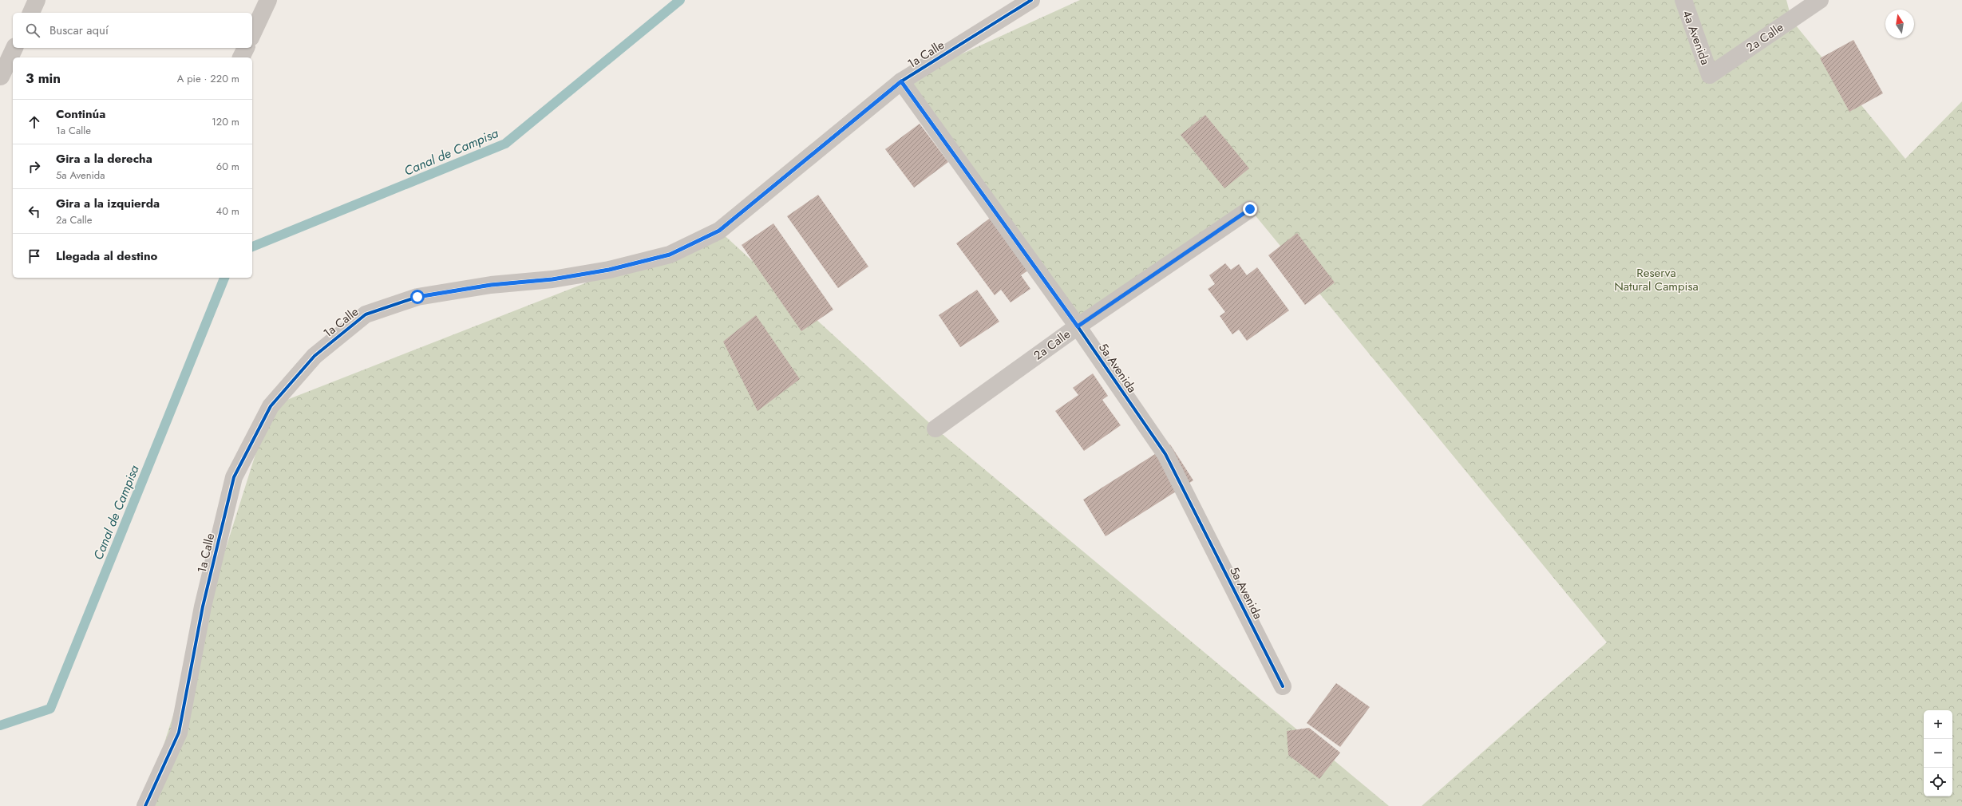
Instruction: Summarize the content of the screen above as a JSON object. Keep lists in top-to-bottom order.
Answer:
{
  "streets": {
    "street": [
      "4a Avenida",
      "2a Calle",
      "1a Calle",
      "5a Avenida"
    ]
  },
  "crossings": [
    ["4a Avenida", "2a Calle"],
    ["2a Calle", "5a Avenida"],
    ["1a Calle", "5a Avenida"]
  ],
  "water": ["Canal de Campisa"],
  "parks": ["Reserva Natural Campisa"],
  "north": "top",
  "page": {
    "search": "Buscar aquí",
    "heading": ["3 min", "A pie · 220 m"],
    "list": [
      ["Continúa", "1a Calle", "120 m"],
      ["Gira a la derecha", "5a Avenida", "60 m"],
      ["Gira a la izquierda", "2a Calle", "40 m"],
      "Llegada al destino"
    ],
    "map_buttons": ["+", "−"]
  }
}
